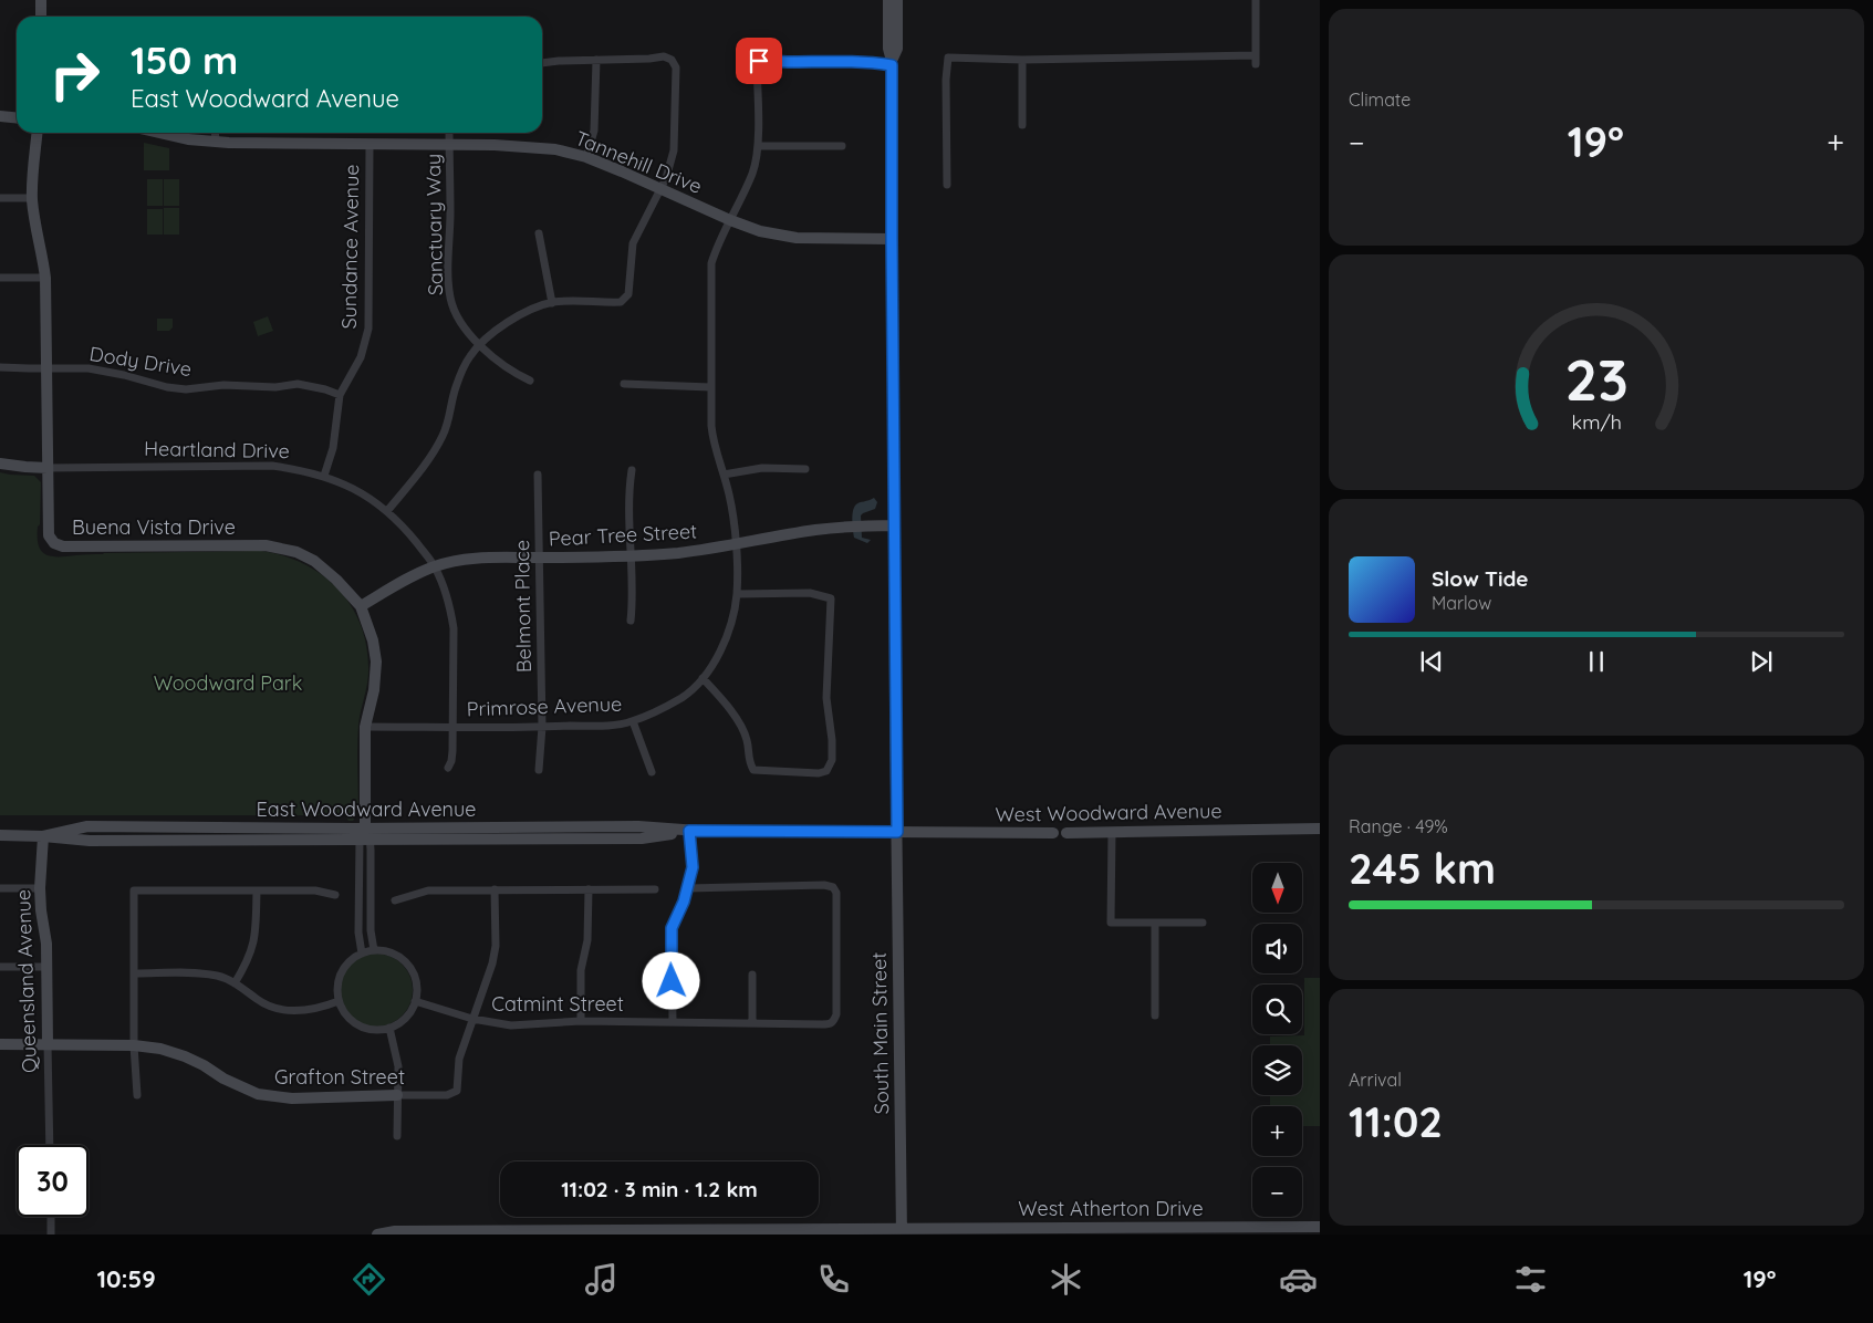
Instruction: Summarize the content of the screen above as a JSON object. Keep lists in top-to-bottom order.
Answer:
{
  "streets": {
    "street": [
      "Tannehill Drive",
      "Sanctuary Way",
      "Sundance Avenue",
      "Dody Drive",
      "Heartland Drive",
      "Buena Vista Drive",
      "Pear Tree Street",
      "Belmont Place",
      "Primrose Avenue",
      "East Woodward Avenue",
      "West Woodward Avenue",
      "Queensland Avenue",
      "Catmint Street",
      "South Main Street",
      "Grafton Street",
      "West Atherton Drive"
    ]
  },
  "crossings": [
    ["Tannehill Drive", "Sanctuary Way"],
    ["Tannehill Drive", "Sundance Avenue"],
    ["Tannehill Drive", "Primrose Avenue"],
    ["Tannehill Drive", "South Main Street"],
    ["Sundance Avenue", "Dody Drive"],
    ["Sundance Avenue", "Heartland Drive"],
    ["Dody Drive", "Buena Vista Drive"],
    ["Heartland Drive", "Buena Vista Drive"],
    ["Heartland Drive", "Pear Tree Street"],
    ["Heartland Drive", "Primrose Avenue"],
    ["Buena Vista Drive", "Pear Tree Street"],
    ["Buena Vista Drive", "Primrose Avenue"],
    ["Buena Vista Drive", "East Woodward Avenue"],
    ["Buena Vista Drive", "Catmint Street"],
    ["Pear Tree Street", "Belmont Place"],
    ["Pear Tree Street", "Primrose Avenue"],
    ["Pear Tree Street", "South Main Street"],
    ["Belmont Place", "Primrose Avenue"],
    ["Primrose Avenue", "South Main Street"],
    ["East Woodward Avenue", "West Woodward Avenue"],
    ["East Woodward Avenue", "Queensland Avenue"],
    ["East Woodward Avenue", "South Main Street"],
    ["West Woodward Avenue", "South Main Street"],
    ["Queensland Avenue", "Grafton Street"],
    ["Catmint Street", "Grafton Street"],
    ["South Main Street", "West Atherton Drive"]
  ],
  "parks": ["Woodward Park"],
  "north": "bottom",
  "page": {
    "tile": [
      "Climate",
      ["Range · 49%", "245 km"],
      ["Arrival", "11:02"]
    ],
    "turn": ["150 m", "East Woodward Avenue"],
    "heat": ["−", "19°", "+"],
    "song": ["Slow Tide", "Marlow"],
    "map_buttons": ["+", "−"],
    "limit": "30",
    "trip": "11:02 · 3 min · 1.2 km",
    "tabs": ["10:59", "19°"],
    "gauge": ["23", "km/h"]
  }
}
